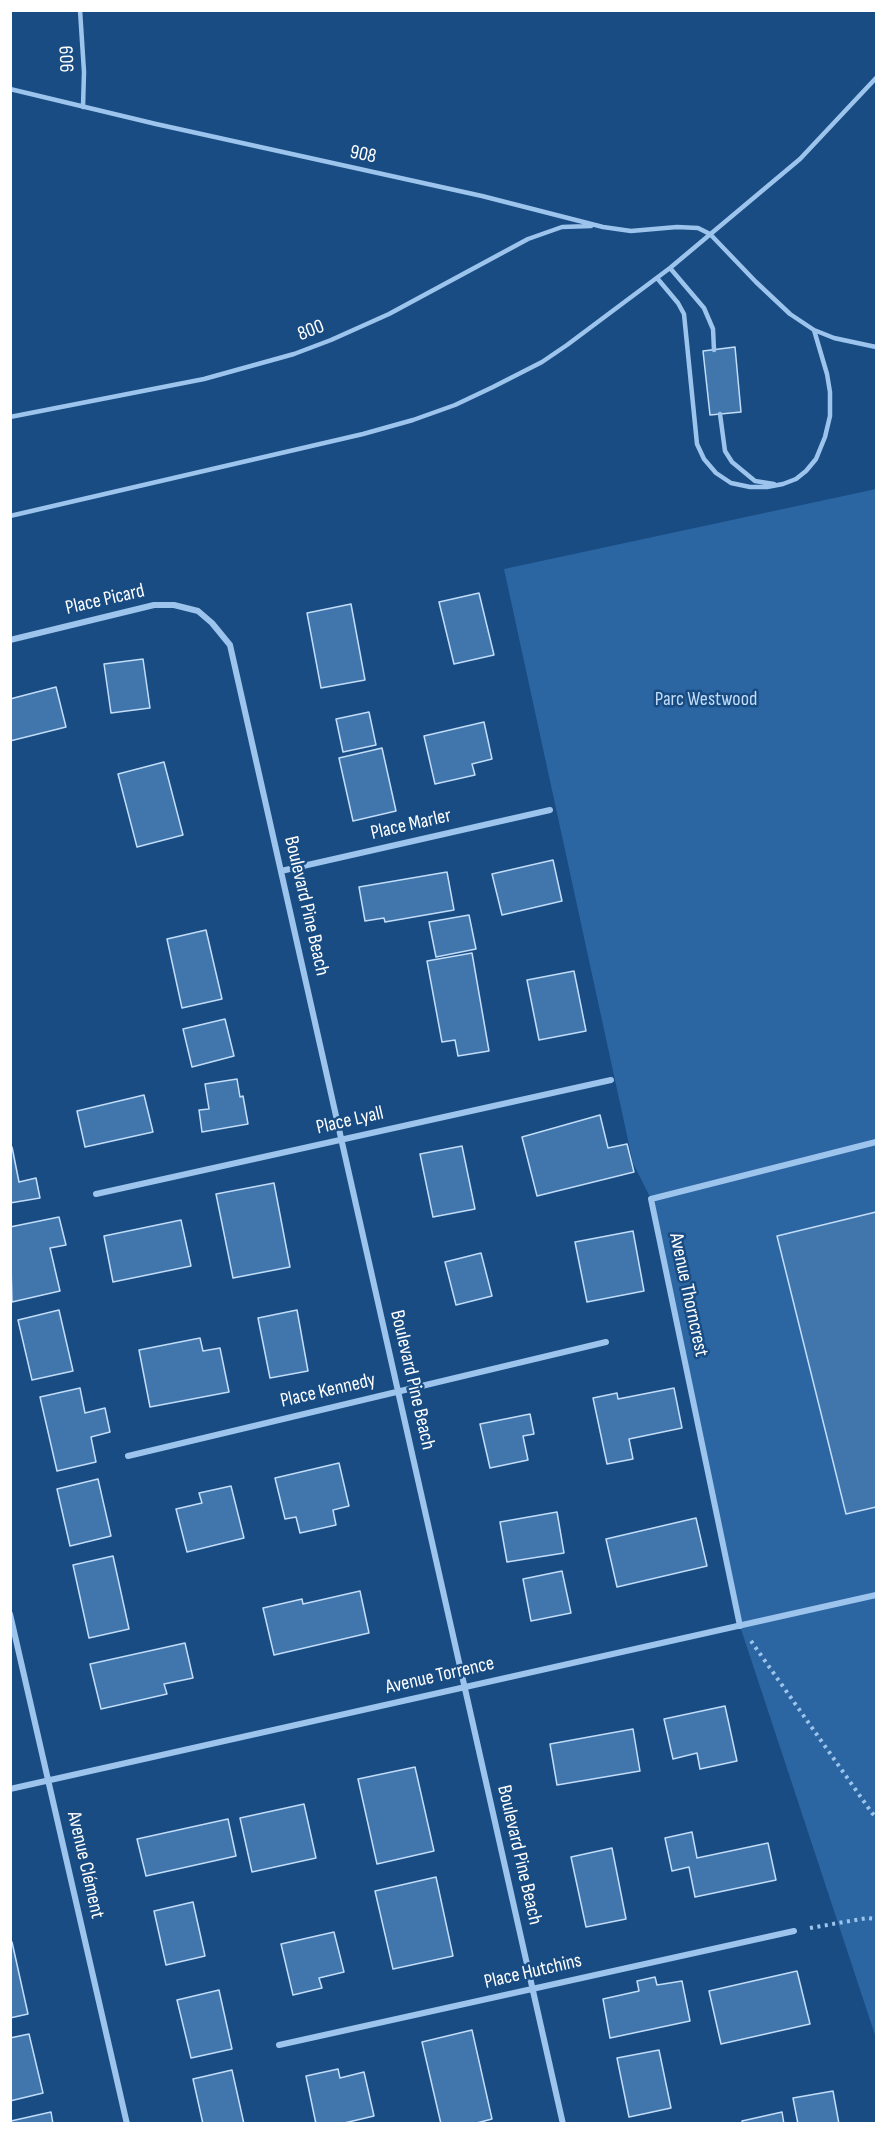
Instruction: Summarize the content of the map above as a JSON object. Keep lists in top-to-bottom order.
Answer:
{
  "streets": {
    "street": [
      "Place Picard",
      "Place Marler",
      "Boulevard Pine Beach",
      "Place Lyall",
      "Avenue Thorncrest",
      "Place Kennedy",
      "Avenue Torrence",
      "Avenue Clément",
      "Place Hutchins"
    ],
    "lane": ["909", "908", "800"]
  },
  "crossings": [
    ["909", "908"],
    ["908", "800"],
    ["Place Picard", "Boulevard Pine Beach"],
    ["Place Marler", "Boulevard Pine Beach"],
    ["Boulevard Pine Beach", "Place Lyall"],
    ["Boulevard Pine Beach", "Place Kennedy"],
    ["Boulevard Pine Beach", "Avenue Torrence"],
    ["Boulevard Pine Beach", "Place Hutchins"],
    ["Avenue Thorncrest", "Avenue Torrence"],
    ["Avenue Torrence", "Avenue Clément"]
  ],
  "parks": ["Parc Westwood"]
}
